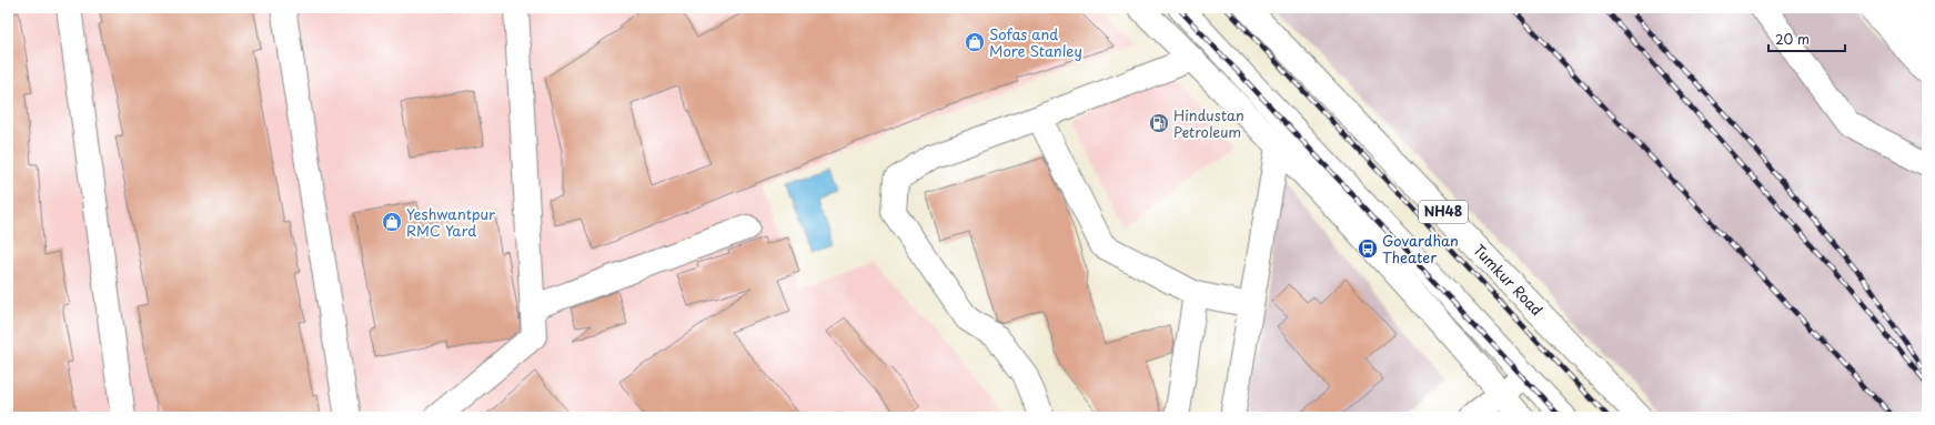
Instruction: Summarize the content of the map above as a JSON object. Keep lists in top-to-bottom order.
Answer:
{
  "streets": {
    "main road": ["NH48", "Tumkur Road"]
  },
  "places": {
    "shop": ["Sofas and More Stanley", "Yeshwantpur RMC Yard"],
    "fuel station": ["Hindustan Petroleum"],
    "bus stop": ["Govardhan Theater"]
  },
  "scale_bar": "20 m"
}
